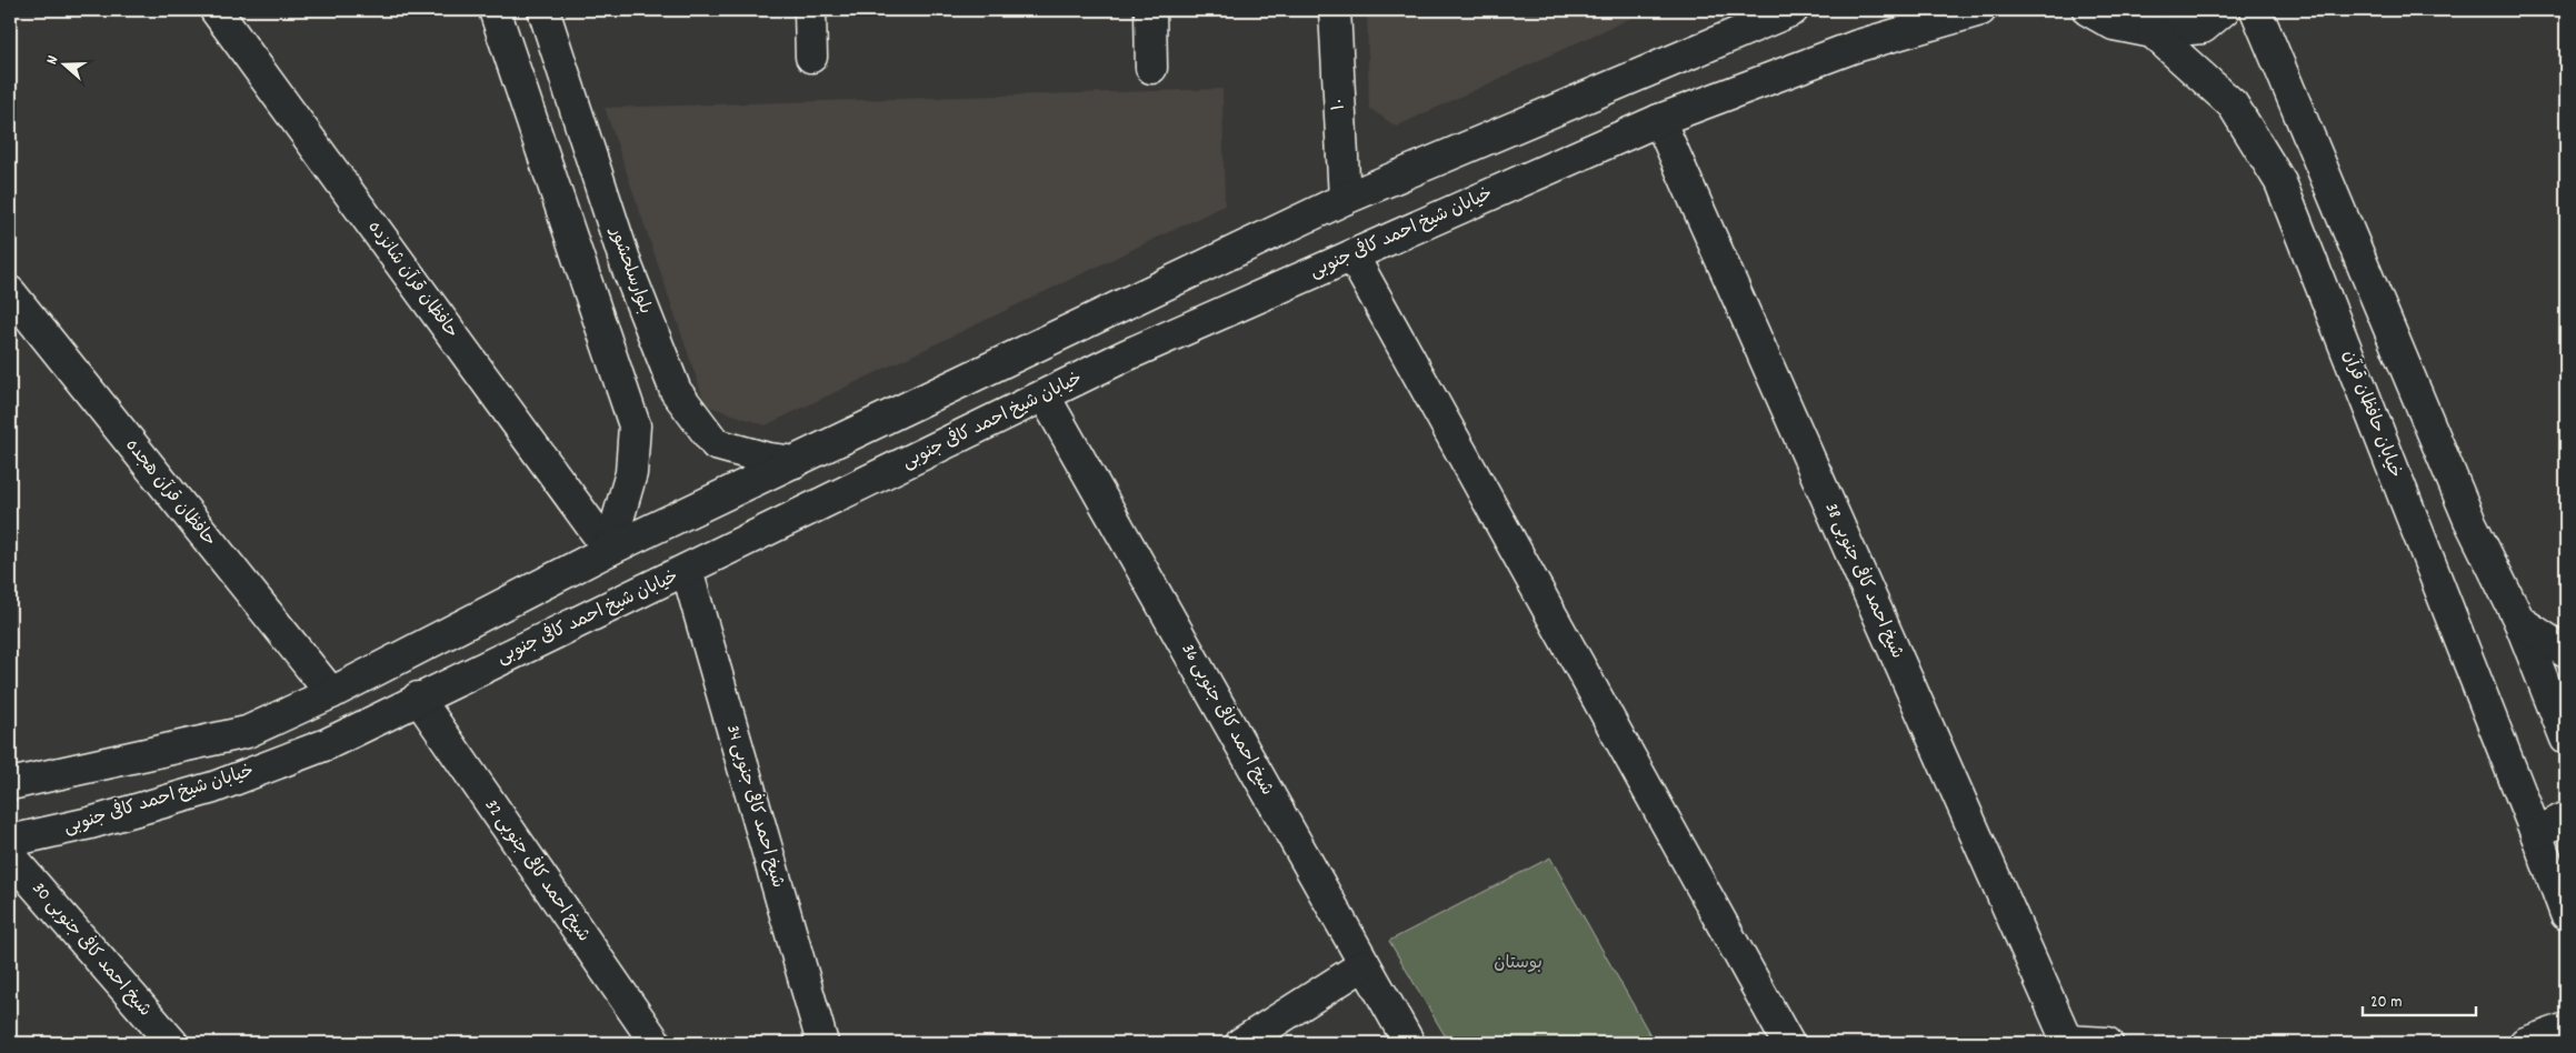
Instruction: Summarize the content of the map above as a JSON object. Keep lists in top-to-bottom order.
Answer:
{
  "streets": {
    "street": [
      "۱۰",
      "خیابان شیخ احمد کافی جنوبی",
      "بلوارسلحشور",
      "حافظان قرآن شانزده",
      "خیابان حافظان قرآن",
      "حافظان قرآن هجده",
      "شیخ احمد کافی جنوبی 38",
      "شیخ احمد کافی جنوبی 36",
      "شیخ احمد کافی جنوبی 34",
      "شیخ احمد کافی جنوبی 32",
      "شیخ احمد کافی جنوبی 30"
    ]
  },
  "crossings": [
    ["خیابان شیخ احمد کافی جنوبی", "شیخ احمد کافی جنوبی 38"],
    ["خیابان شیخ احمد کافی جنوبی", "شیخ احمد کافی جنوبی 36"],
    ["خیابان شیخ احمد کافی جنوبی", "شیخ احمد کافی جنوبی 34"],
    ["خیابان شیخ احمد کافی جنوبی", "شیخ احمد کافی جنوبی 32"]
  ],
  "parks": ["بوستان"],
  "scale_bar": "20 m",
  "north": "left"
}
